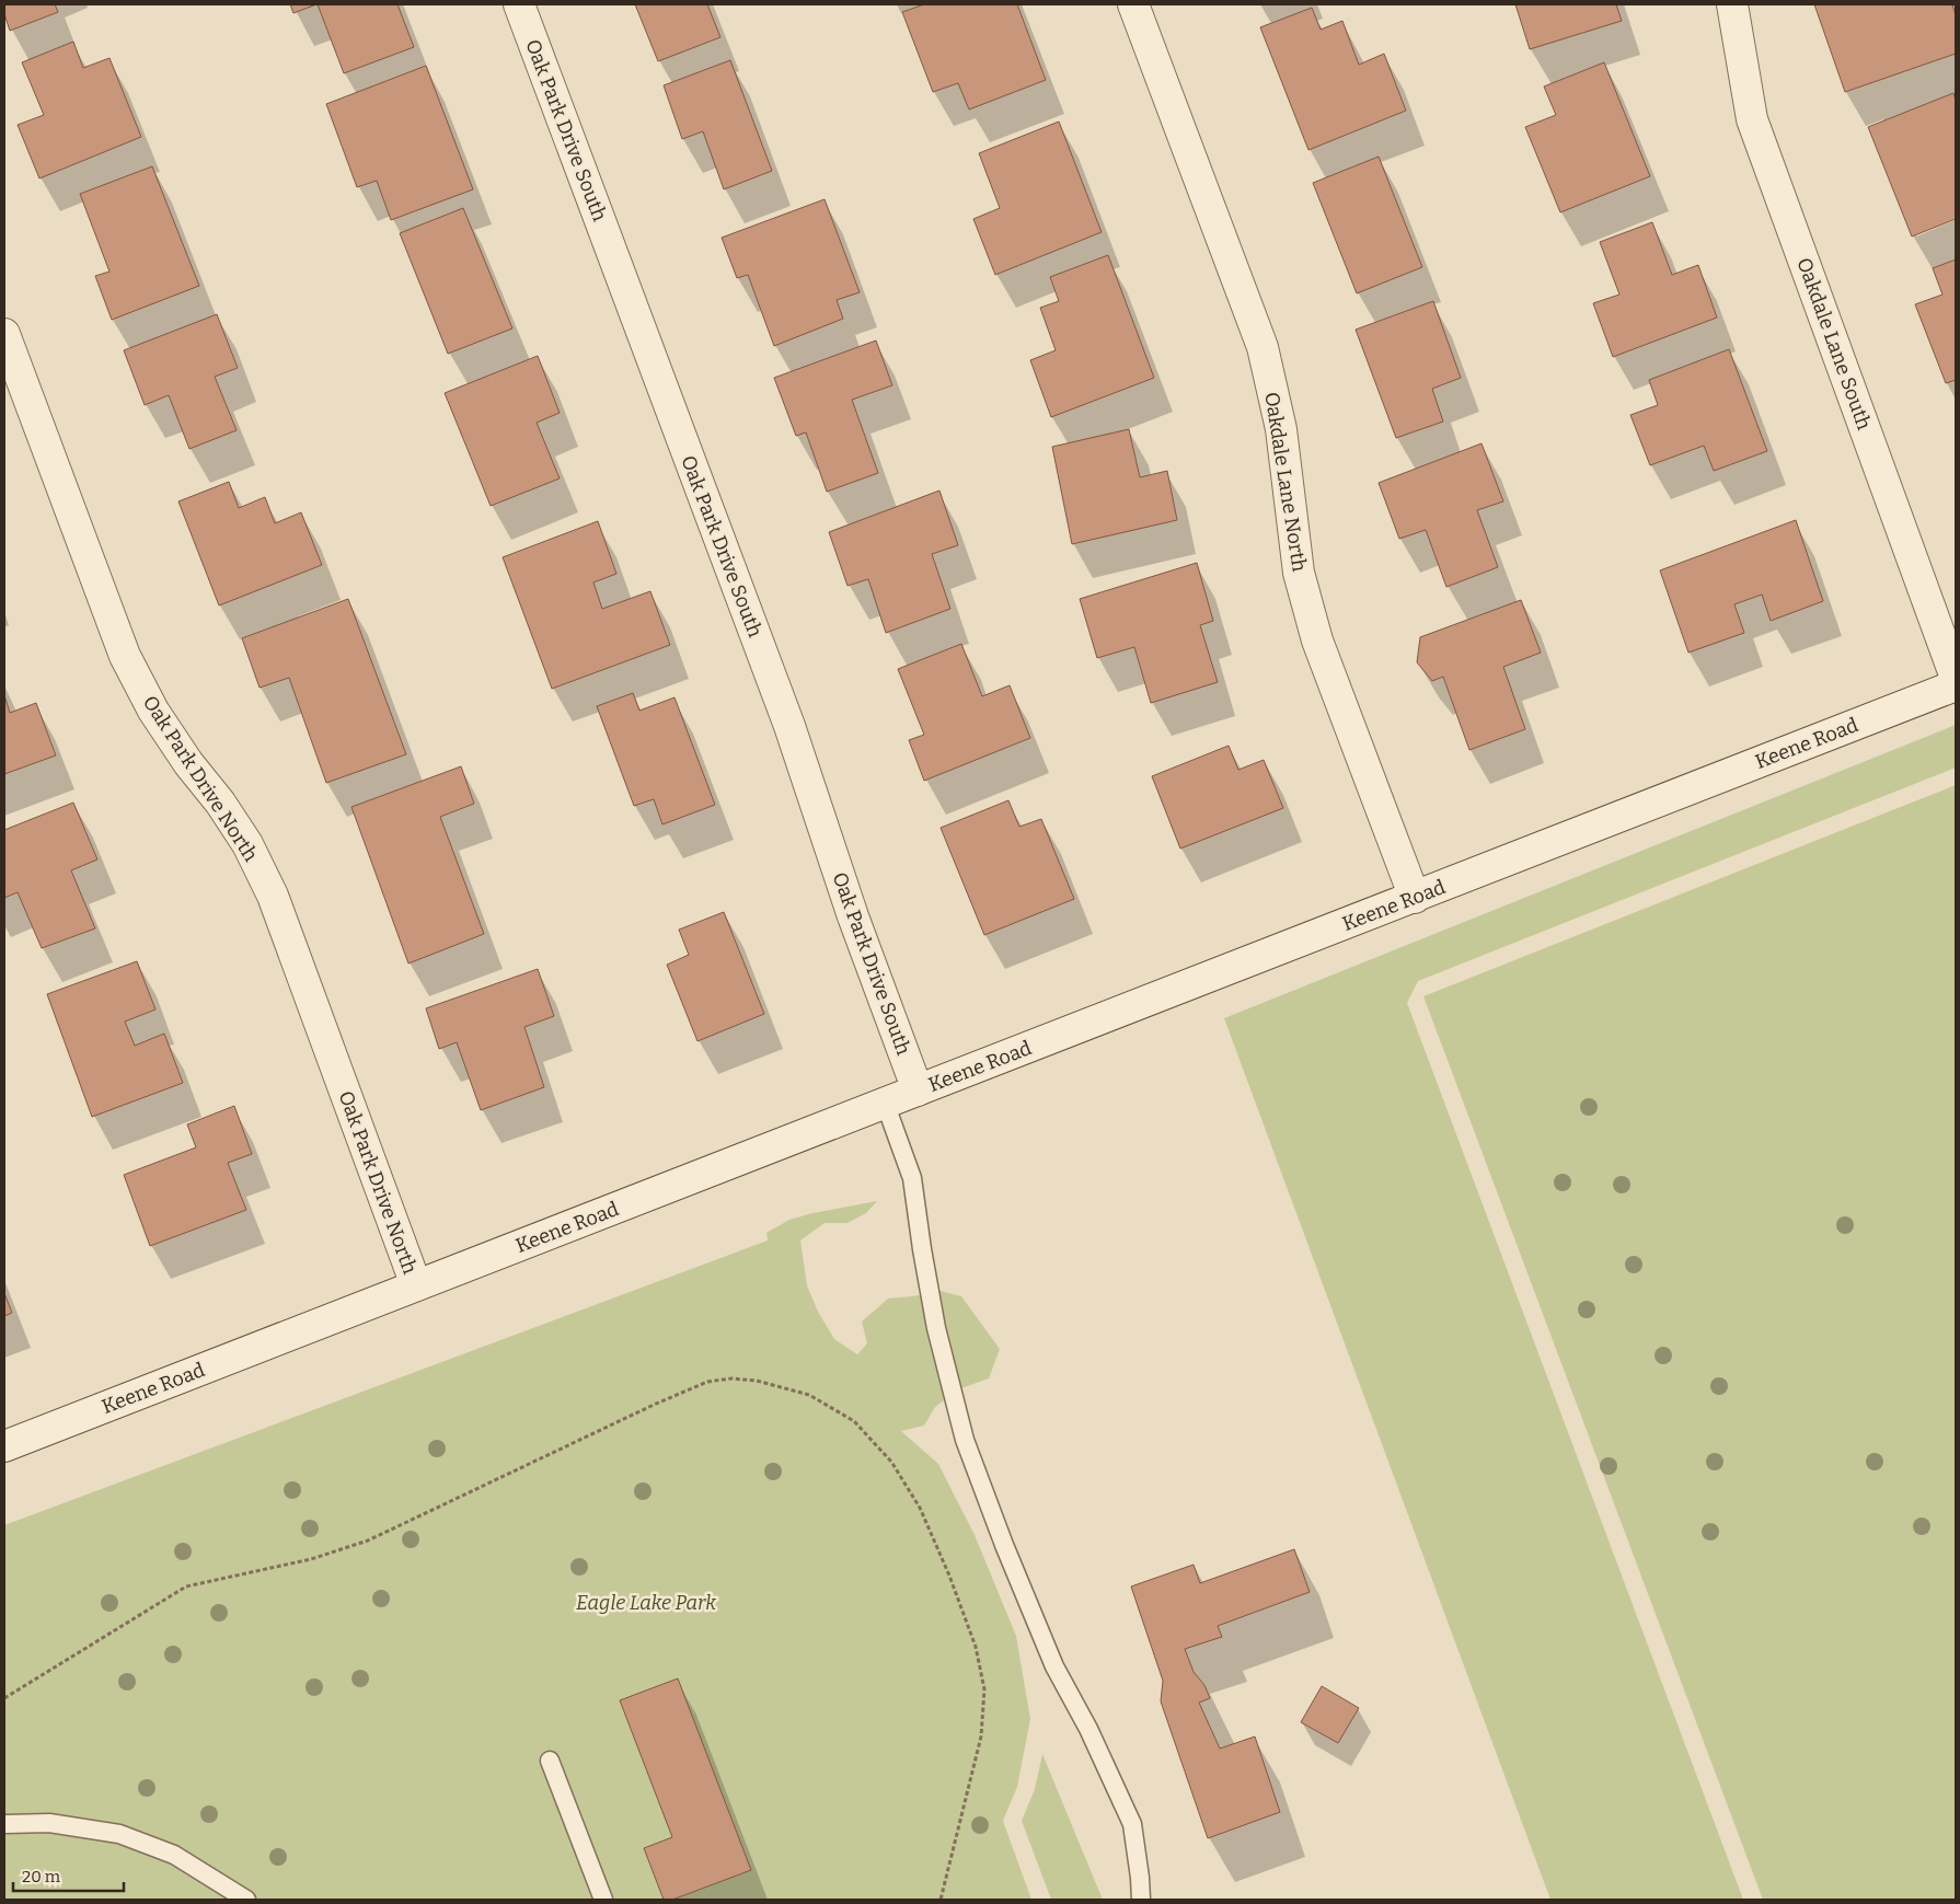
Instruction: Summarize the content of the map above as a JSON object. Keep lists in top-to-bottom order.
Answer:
{
  "streets": {
    "street": [
      "Oak Park Drive South",
      "Oakdale Lane South",
      "Oakdale Lane North",
      "Keene Road",
      "Oak Park Drive North"
    ]
  },
  "crossings": [
    ["Oak Park Drive South", "Keene Road"],
    ["Oakdale Lane North", "Keene Road"],
    ["Keene Road", "Oak Park Drive North"]
  ],
  "parks": ["Eagle Lake Park"],
  "scale_bar": "20 m"
}
